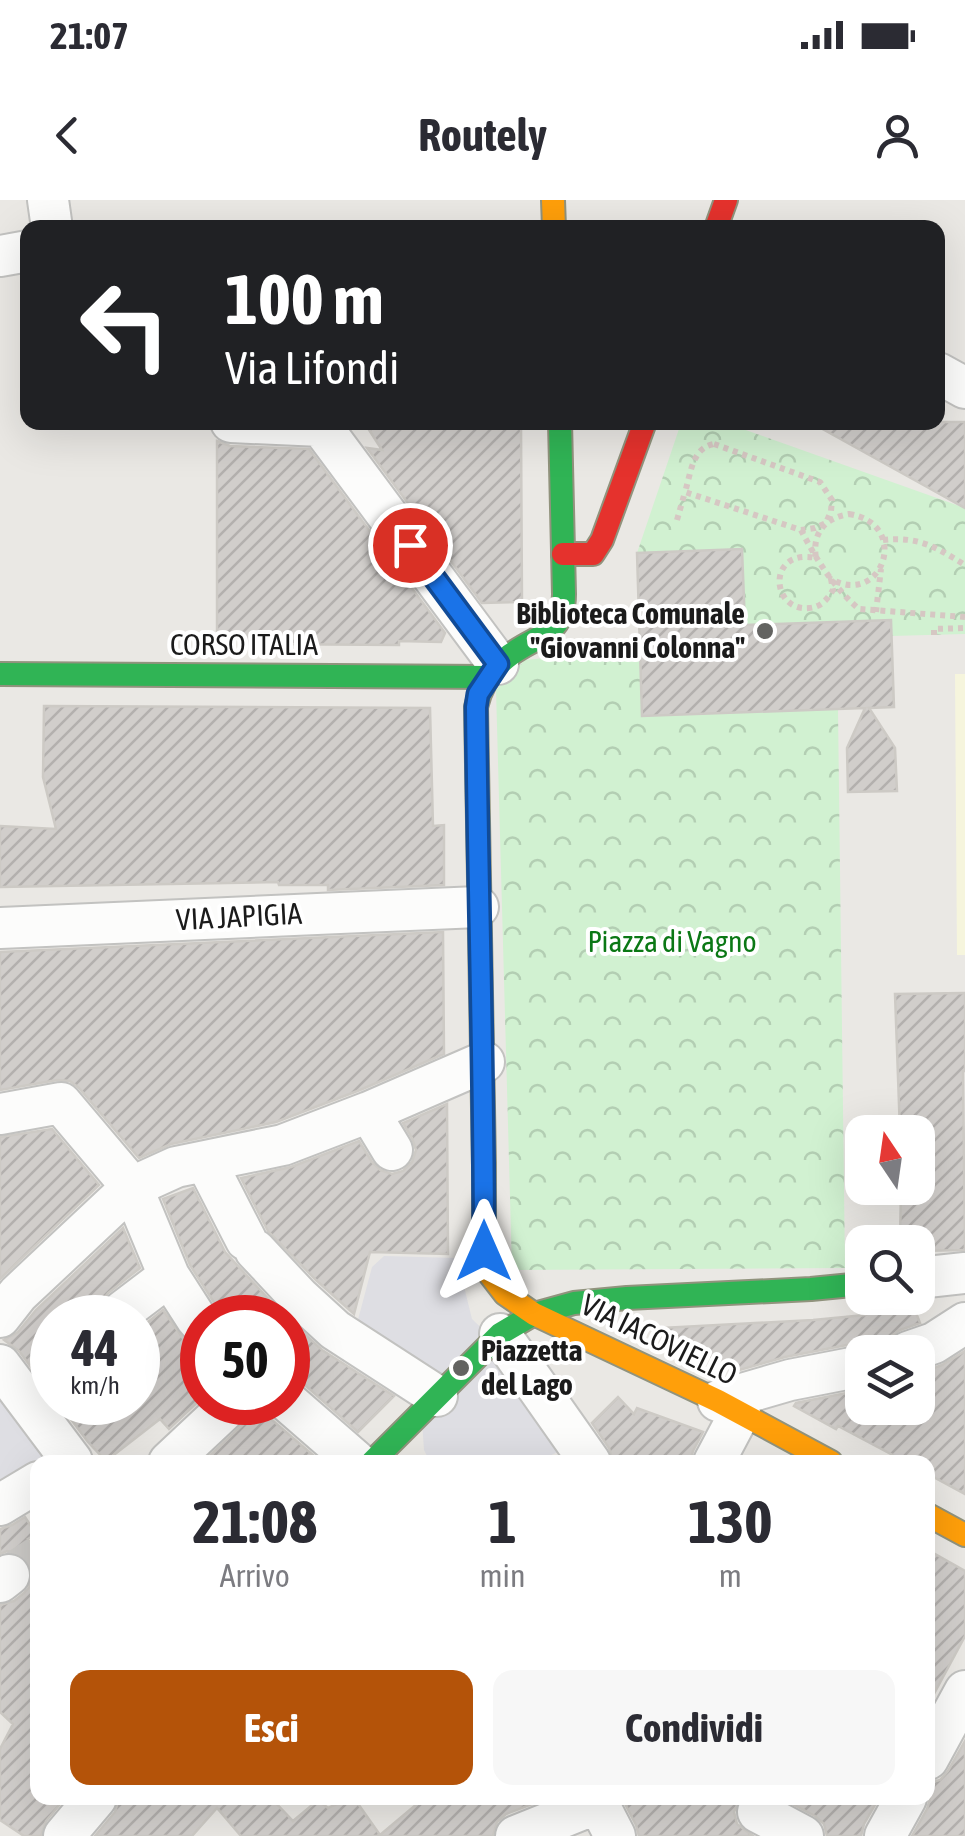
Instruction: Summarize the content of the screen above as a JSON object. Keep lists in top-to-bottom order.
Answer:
{
  "streets": {
    "main road": ["CORSO ITALIA", "VIA IACOVIELLO"],
    "street": ["VIA JAPIGIA"]
  },
  "parks": ["Piazza di Vagno"],
  "places": ["Biblioteca Comunale \"Giovanni Colonna\"", "Piazzetta del Lago"],
  "north": "top",
  "page": {
    "status": "21:07",
    "header": "Routely",
    "turn": ["100 m", "Via Lifondi"],
    "speed": "44 km/h",
    "limit": "50",
    "eta": [
      "21:08",
      "Arrivo",
      "1",
      "min",
      "130",
      "m"
    ],
    "buttons": ["Esci", "Condividi"]
  }
}
